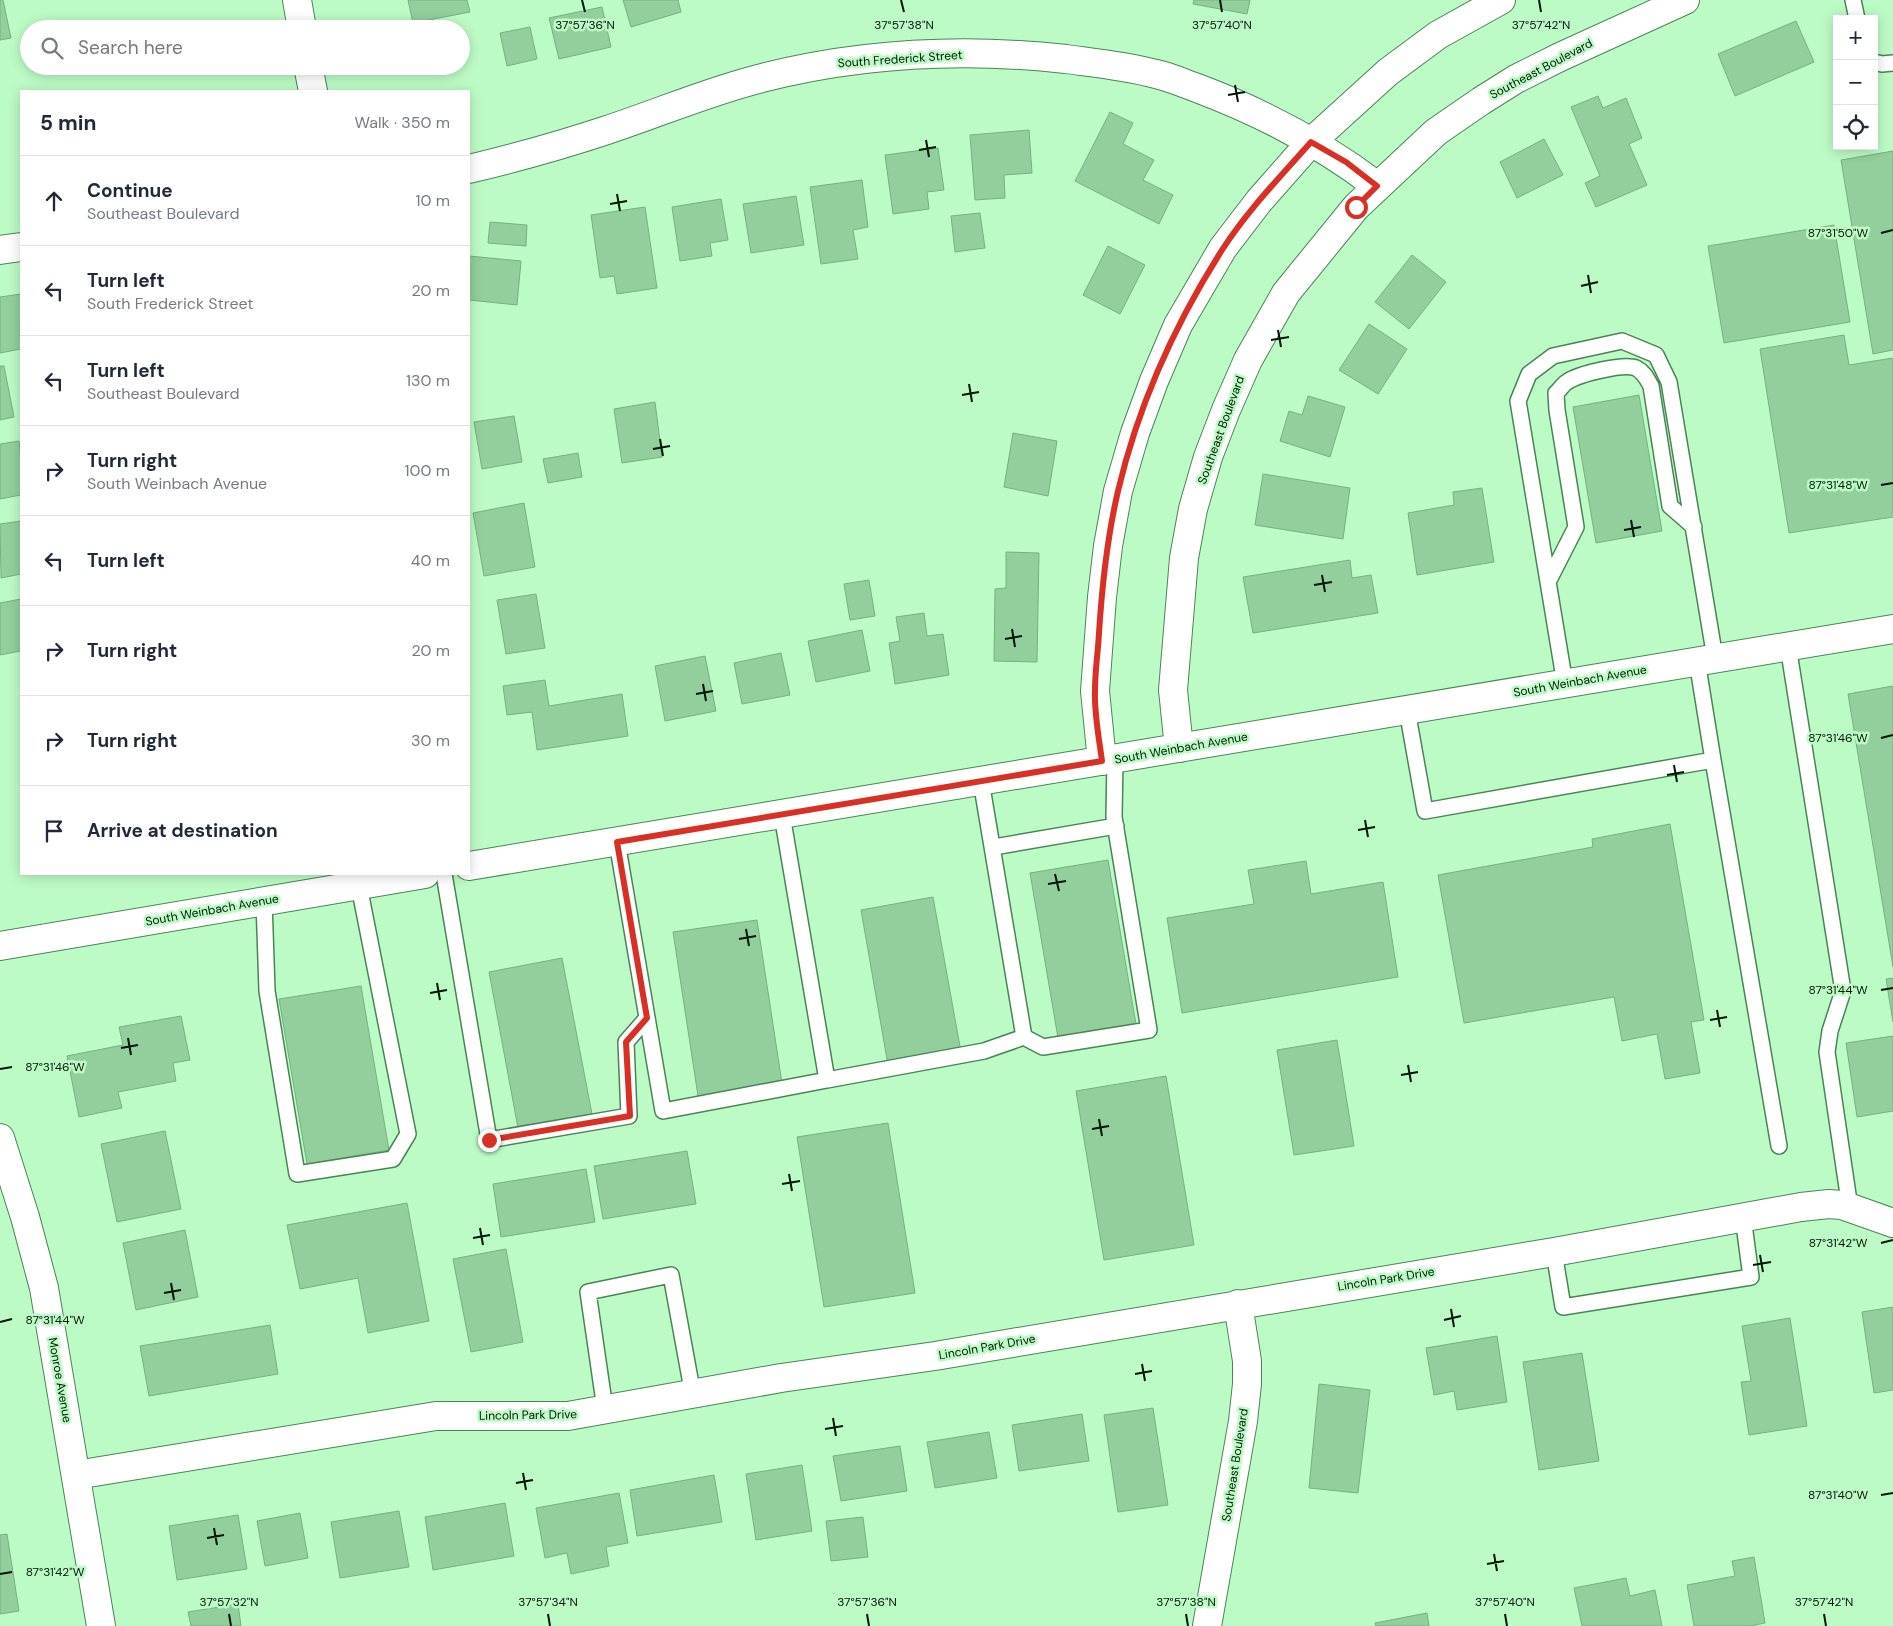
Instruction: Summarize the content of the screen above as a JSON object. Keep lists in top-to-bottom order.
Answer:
{
  "streets": {
    "street": [
      "South Frederick Street",
      "Southeast Boulevard",
      "South Weinbach Avenue",
      "Lincoln Park Drive",
      "Monroe Avenue"
    ]
  },
  "crossings": [
    ["South Frederick Street", "Southeast Boulevard"],
    ["Southeast Boulevard", "South Weinbach Avenue"],
    ["Southeast Boulevard", "Lincoln Park Drive"],
    ["Lincoln Park Drive", "Monroe Avenue"]
  ],
  "page": {
    "map_buttons": ["+", "−"],
    "search": "Search here",
    "heading": ["5 min", "Walk · 350 m"],
    "list": [
      ["Continue", "Southeast Boulevard", "10 m"],
      ["Turn left", "South Frederick Street", "20 m"],
      ["Turn left", "Southeast Boulevard", "130 m"],
      ["Turn right", "South Weinbach Avenue", "100 m"],
      ["Turn left", "40 m"],
      ["Turn right", "20 m"],
      ["Turn right", "30 m"],
      "Arrive at destination"
    ]
  },
  "coordinates": [
    "37°57'36\"N",
    "37°57'38\"N",
    "37°57'40\"N",
    "37°57'42\"N",
    "87°31'50\"W",
    "87°31'48\"W",
    "87°31'46\"W",
    "87°31'44\"W",
    "87°31'42\"W",
    "87°31'40\"W",
    "37°57'32\"N",
    "37°57'34\"N"
  ]
}
